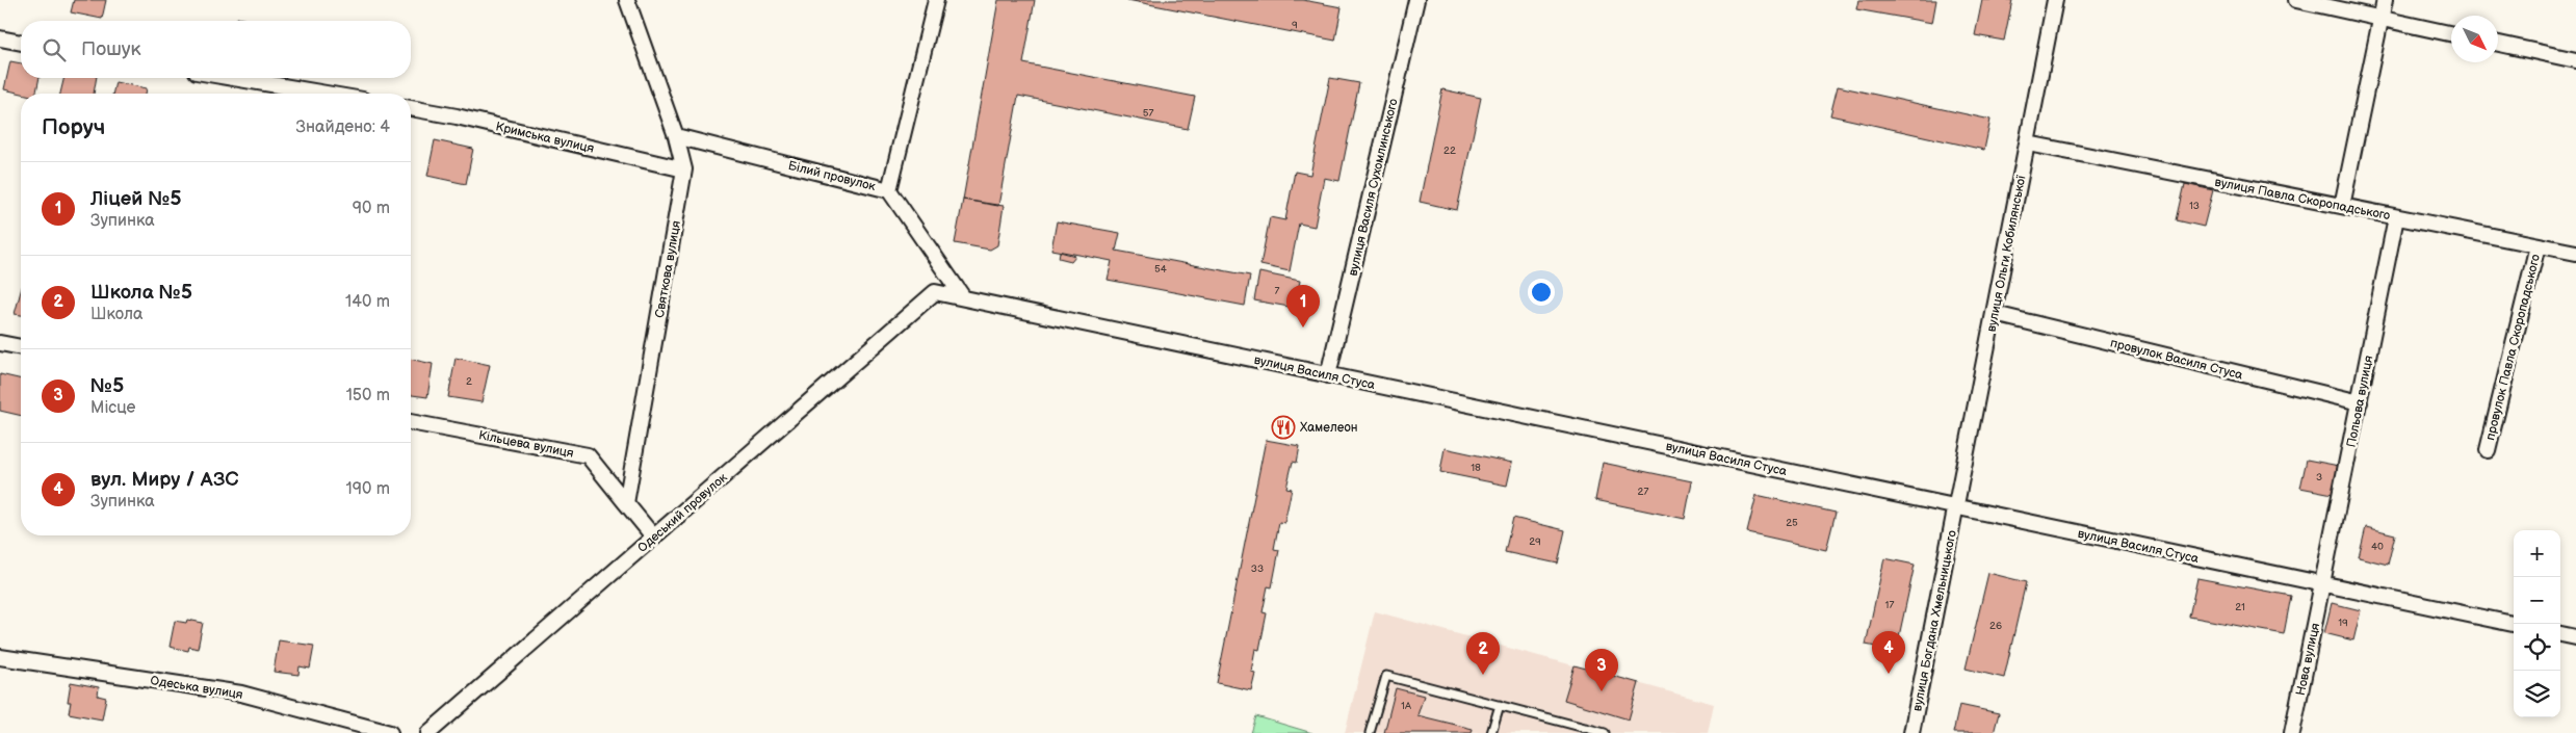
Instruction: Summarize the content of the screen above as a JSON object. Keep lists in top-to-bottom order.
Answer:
{
  "streets": {
    "street": [
      "Кримська вулиця",
      "Білий провулок",
      "вулиця Василя Сухомлинського",
      "вулиця Павла Скоропадського",
      "вулиця Ольги Кобилянської",
      "Святкова вулиця",
      "провулок Павла Скоропадського",
      "провулок Василя Стуса",
      "вулиця Василя Стуса",
      "Польова вулиця",
      "Кільцева вулиця",
      "Одеський провулок",
      "вулиця Богдана Хмельницького",
      "Нова вулиця",
      "Одеська вулиця"
    ]
  },
  "crossings": [
    ["Кримська вулиця", "Святкова вулиця"],
    ["Білий провулок", "Святкова вулиця"],
    ["вулиця Василя Сухомлинського", "вулиця Василя Стуса"],
    ["вулиця Павла Скоропадського", "вулиця Ольги Кобилянської"],
    ["вулиця Павла Скоропадського", "провулок Павла Скоропадського"],
    ["вулиця Павла Скоропадського", "Польова вулиця"],
    ["вулиця Ольги Кобилянської", "провулок Василя Стуса"],
    ["вулиця Ольги Кобилянської", "вулиця Василя Стуса"],
    ["вулиця Ольги Кобилянської", "вулиця Богдана Хмельницького"],
    ["Святкова вулиця", "Кільцева вулиця"],
    ["провулок Василя Стуса", "Польова вулиця"],
    ["вулиця Василя Стуса", "Польова вулиця"],
    ["вулиця Василя Стуса", "Одеський провулок"],
    ["вулиця Василя Стуса", "вулиця Богдана Хмельницького"],
    ["вулиця Василя Стуса", "Нова вулиця"],
    ["Польова вулиця", "Нова вулиця"]
  ],
  "places": {
    "restaurant": ["Хамелеон"]
  },
  "house_numbers": [
    "9",
    "57",
    "22",
    "13",
    "54",
    "7",
    "2",
    "18",
    "3",
    "27",
    "25",
    "29",
    "40",
    "33",
    "17",
    "21",
    "19",
    "26",
    "1А"
  ],
  "north": "bottom right",
  "page": {
    "search": "Пошук",
    "heading": ["Поруч", "Знайдено: 4"],
    "list": [
      {
        "mark": "1",
        "name": "Ліцей №5",
        "note": "Зупинка",
        "value": "90 m"
      },
      {
        "mark": "2",
        "name": "Школа №5",
        "note": "Школа",
        "value": "140 m"
      },
      {
        "mark": "3",
        "name": "№5",
        "note": "Місце",
        "value": "150 m"
      },
      {
        "mark": "4",
        "name": "вул. Миру / АЗС",
        "note": "Зупинка",
        "value": "190 m"
      }
    ],
    "pins": [
      "1",
      "4",
      "2",
      "3"
    ],
    "map_buttons": ["+", "−"]
  }
}
